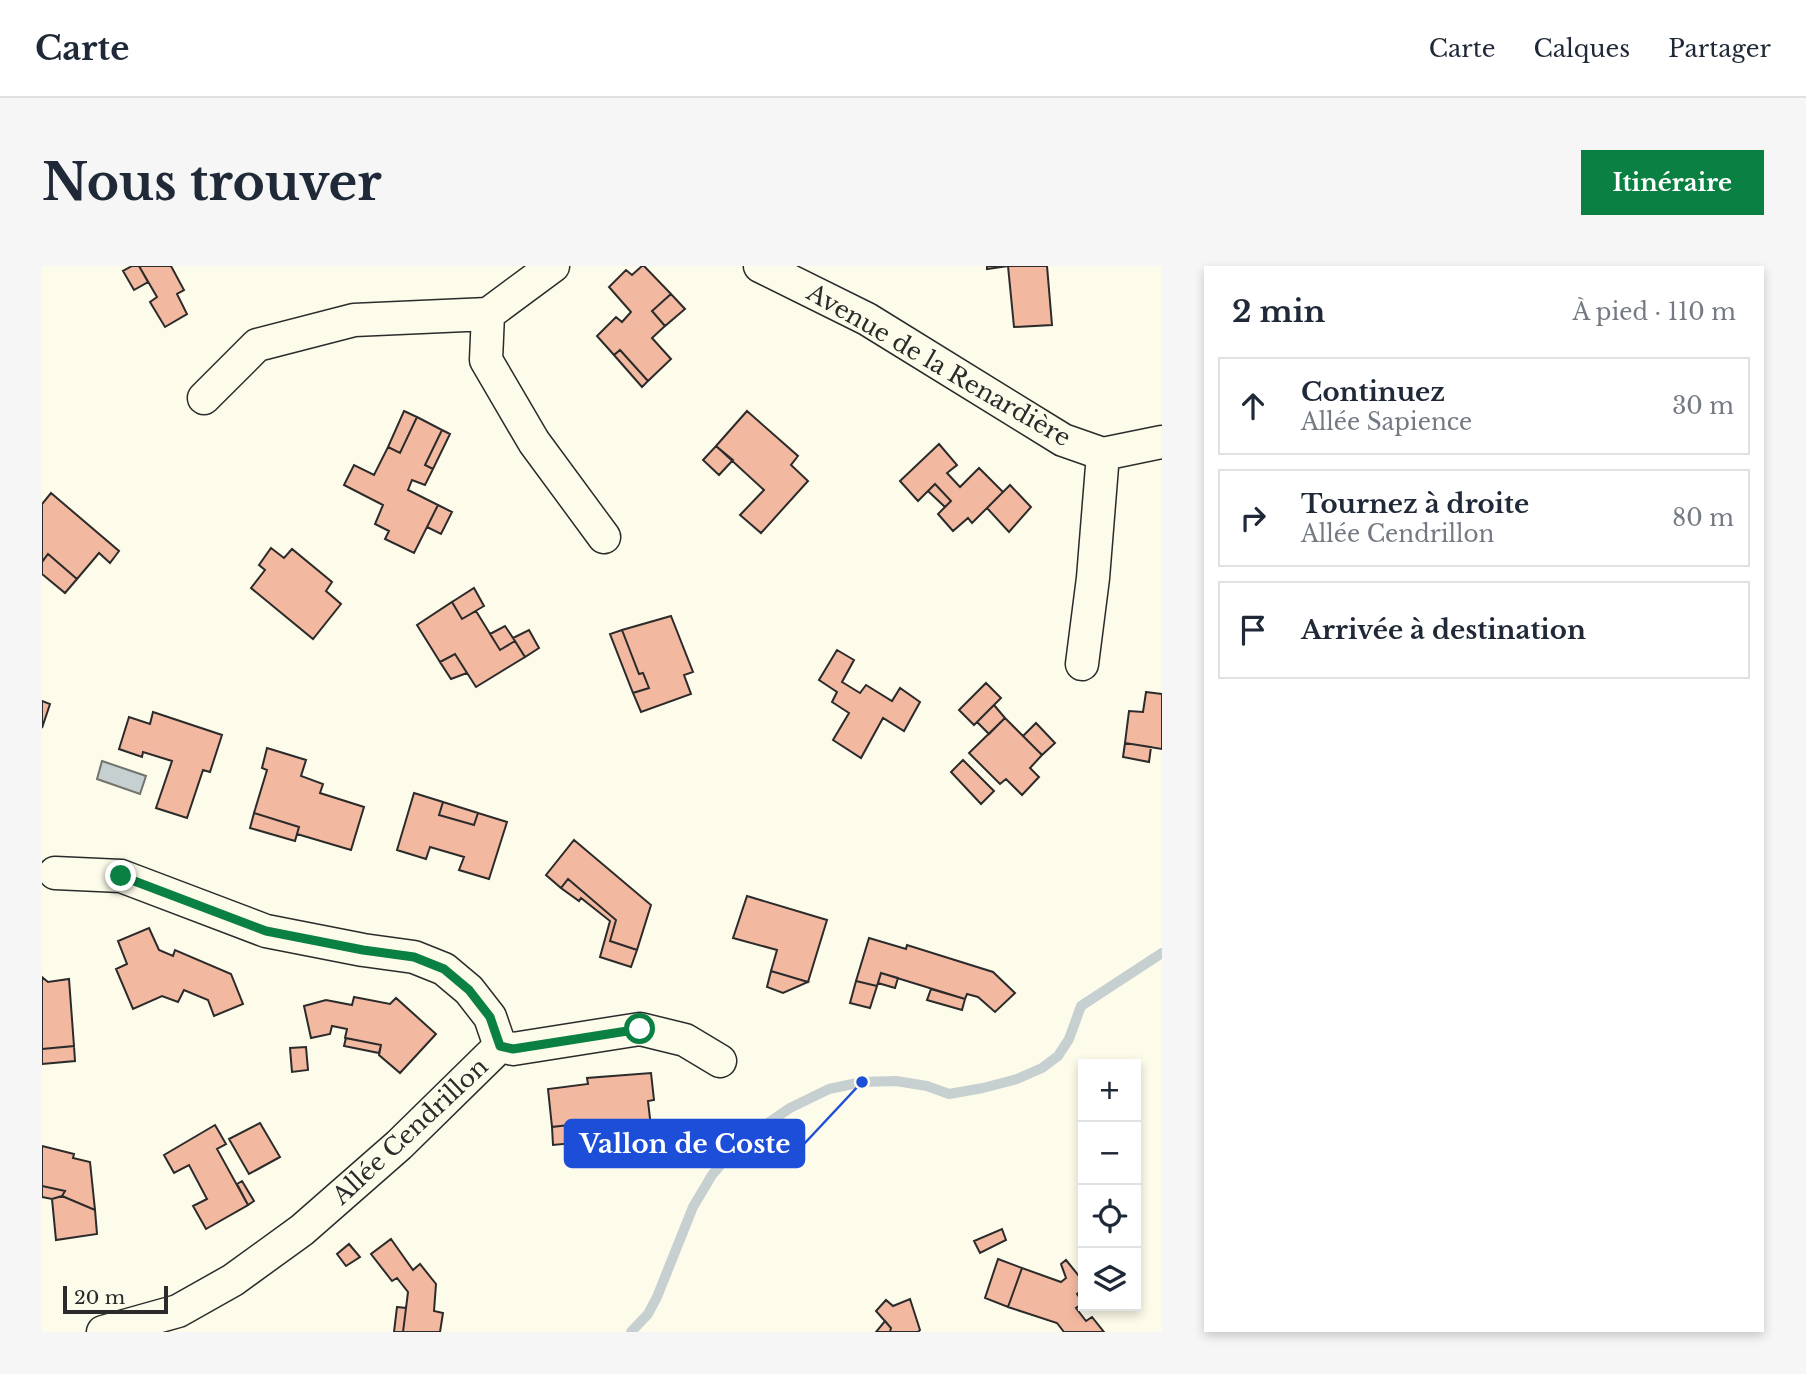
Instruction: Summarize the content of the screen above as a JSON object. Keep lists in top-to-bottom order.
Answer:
{
  "streets": {
    "street": ["Avenue de la Renardière", "Allée Cendrillon"]
  },
  "places": ["Vallon de Coste"],
  "scale_bar": "20 m",
  "page": {
    "header": "Carte",
    "nav": ["Carte", "Calques", "Partager"],
    "buttons": "Itinéraire",
    "title": "Nous trouver",
    "heading": ["2 min", "À pied · 110 m"],
    "list": [
      ["Continuez", "Allée Sapience", "30 m"],
      ["Tournez à droite", "Allée Cendrillon", "80 m"],
      "Arrivée à destination"
    ],
    "map_buttons": ["+", "−"],
    "scale": "20 m"
  }
}
